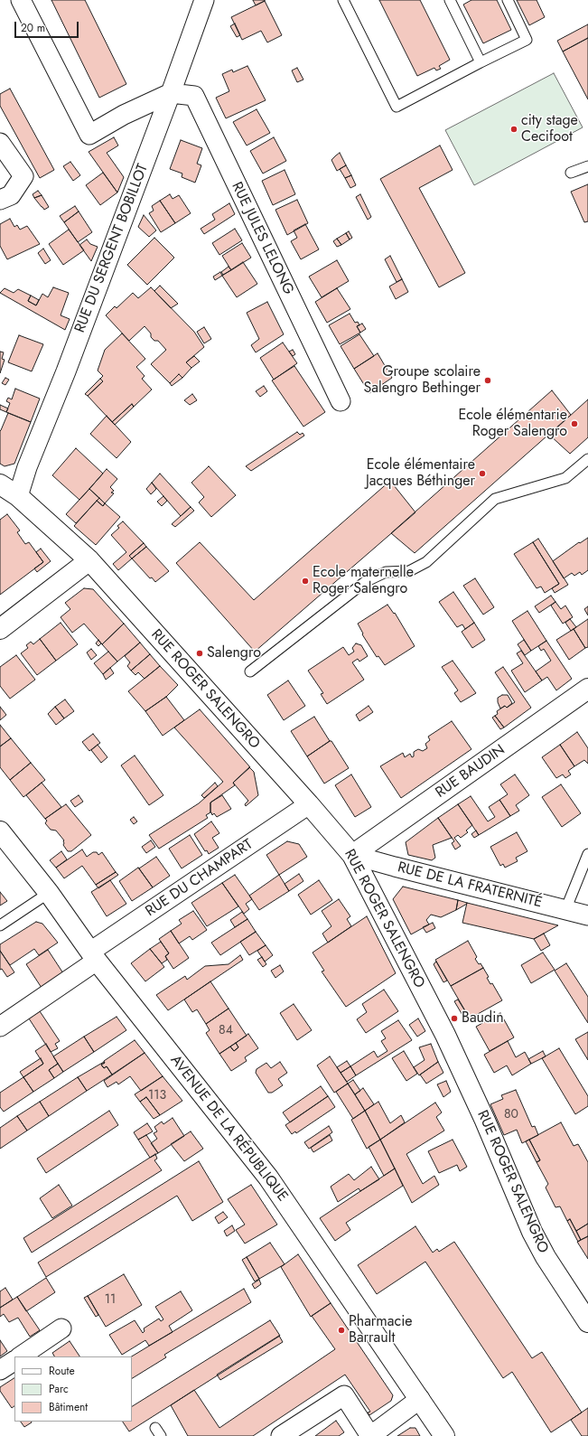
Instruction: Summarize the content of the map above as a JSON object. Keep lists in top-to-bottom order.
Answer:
{
  "streets": {
    "street": [
      "RUE JULES LELONG",
      "RUE DU SERGENT BOBILLOT",
      "RUE ROGER SALENGRO",
      "RUE BAUDIN",
      "RUE DU CHAMPART",
      "RUE DE LA FRATERNITÉ",
      "AVENUE DE LA RÉPUBLIQUE"
    ]
  },
  "crossings": [
    ["RUE JULES LELONG", "RUE DU SERGENT BOBILLOT"],
    ["RUE DU SERGENT BOBILLOT", "RUE ROGER SALENGRO"],
    ["RUE ROGER SALENGRO", "RUE BAUDIN"],
    ["RUE ROGER SALENGRO", "RUE DU CHAMPART"],
    ["RUE ROGER SALENGRO", "RUE DE LA FRATERNITÉ"],
    ["RUE BAUDIN", "RUE DE LA FRATERNITÉ"],
    ["RUE DU CHAMPART", "AVENUE DE LA RÉPUBLIQUE"]
  ],
  "places": [
    "city stage Cecifoot",
    "Groupe scolaire Salengro Bethinger",
    "Ecole élémentarie Roger Salengro",
    "Ecole élémentaire Jacques Béthinger",
    "Ecole maternelle Roger Salengro",
    "Salengro",
    "Baudin",
    "Pharmacie Barrault"
  ],
  "house_numbers": [
    "84",
    "113",
    "80",
    "11"
  ],
  "legend": ["Route", "Parc", "Bâtiment"],
  "scale_bar": "20 m"
}
